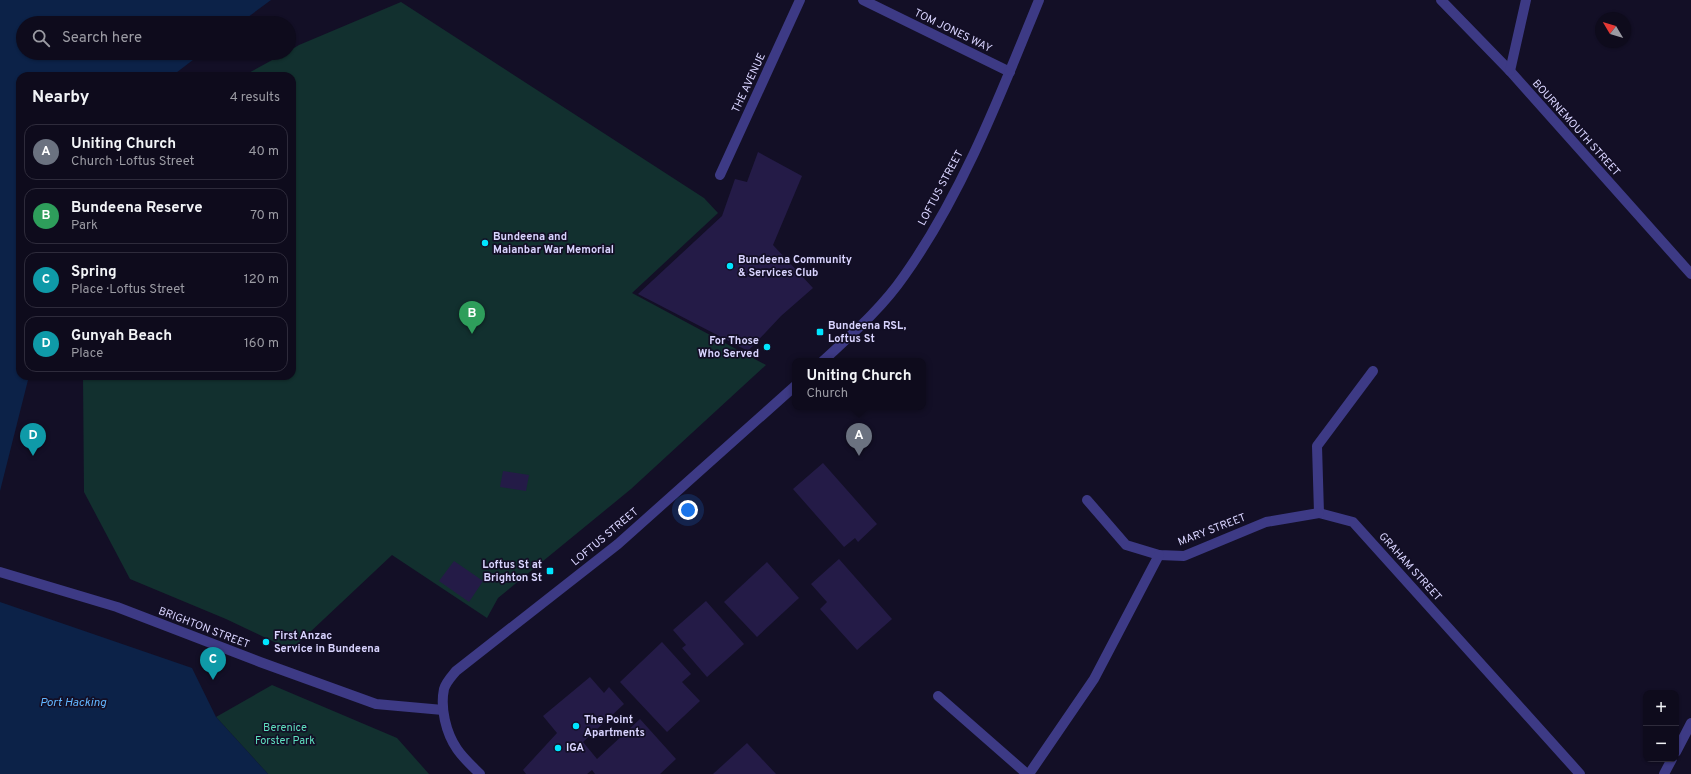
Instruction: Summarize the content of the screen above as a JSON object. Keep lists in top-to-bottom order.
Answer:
{
  "streets": {
    "street": [
      "TOM JONES WAY",
      "THE AVENUE",
      "BOURNEMOUTH STREET",
      "LOFTUS STREET",
      "MARY STREET",
      "GRAHAM STREET",
      "BRIGHTON STREET"
    ]
  },
  "crossings": [
    ["TOM JONES WAY", "LOFTUS STREET"],
    ["LOFTUS STREET", "BRIGHTON STREET"],
    ["MARY STREET", "GRAHAM STREET"]
  ],
  "water": ["Port Hacking"],
  "parks": ["Berenice Forster Park"],
  "places": {
    "other": [
      "Bundeena and Maianbar War Memorial",
      "Bundeena Community & Services Club",
      "For Those Who Served",
      "First Anzac Service in Bundeena",
      "The Point Apartments",
      "IGA"
    ],
    "transit": ["Bundeena RSL, Loftus St", "Loftus St at Brighton St"]
  },
  "north": "top left",
  "page": {
    "search": "Search here",
    "heading": ["Nearby", "4 results"],
    "list": [
      {
        "mark": "A",
        "name": "Uniting Church",
        "note": "Church · Loftus Street",
        "value": "40 m"
      },
      {
        "mark": "B",
        "name": "Bundeena Reserve",
        "note": "Park",
        "value": "70 m"
      },
      {
        "mark": "C",
        "name": "Spring",
        "note": "Place · Loftus Street",
        "value": "120 m"
      },
      {
        "mark": "D",
        "name": "Gunyah Beach",
        "note": "Place",
        "value": "160 m"
      }
    ],
    "pins": [
      "B",
      "A",
      "D",
      "C"
    ],
    "popup": ["Uniting Church", "Church"],
    "map_buttons": ["+", "−"]
  }
}
